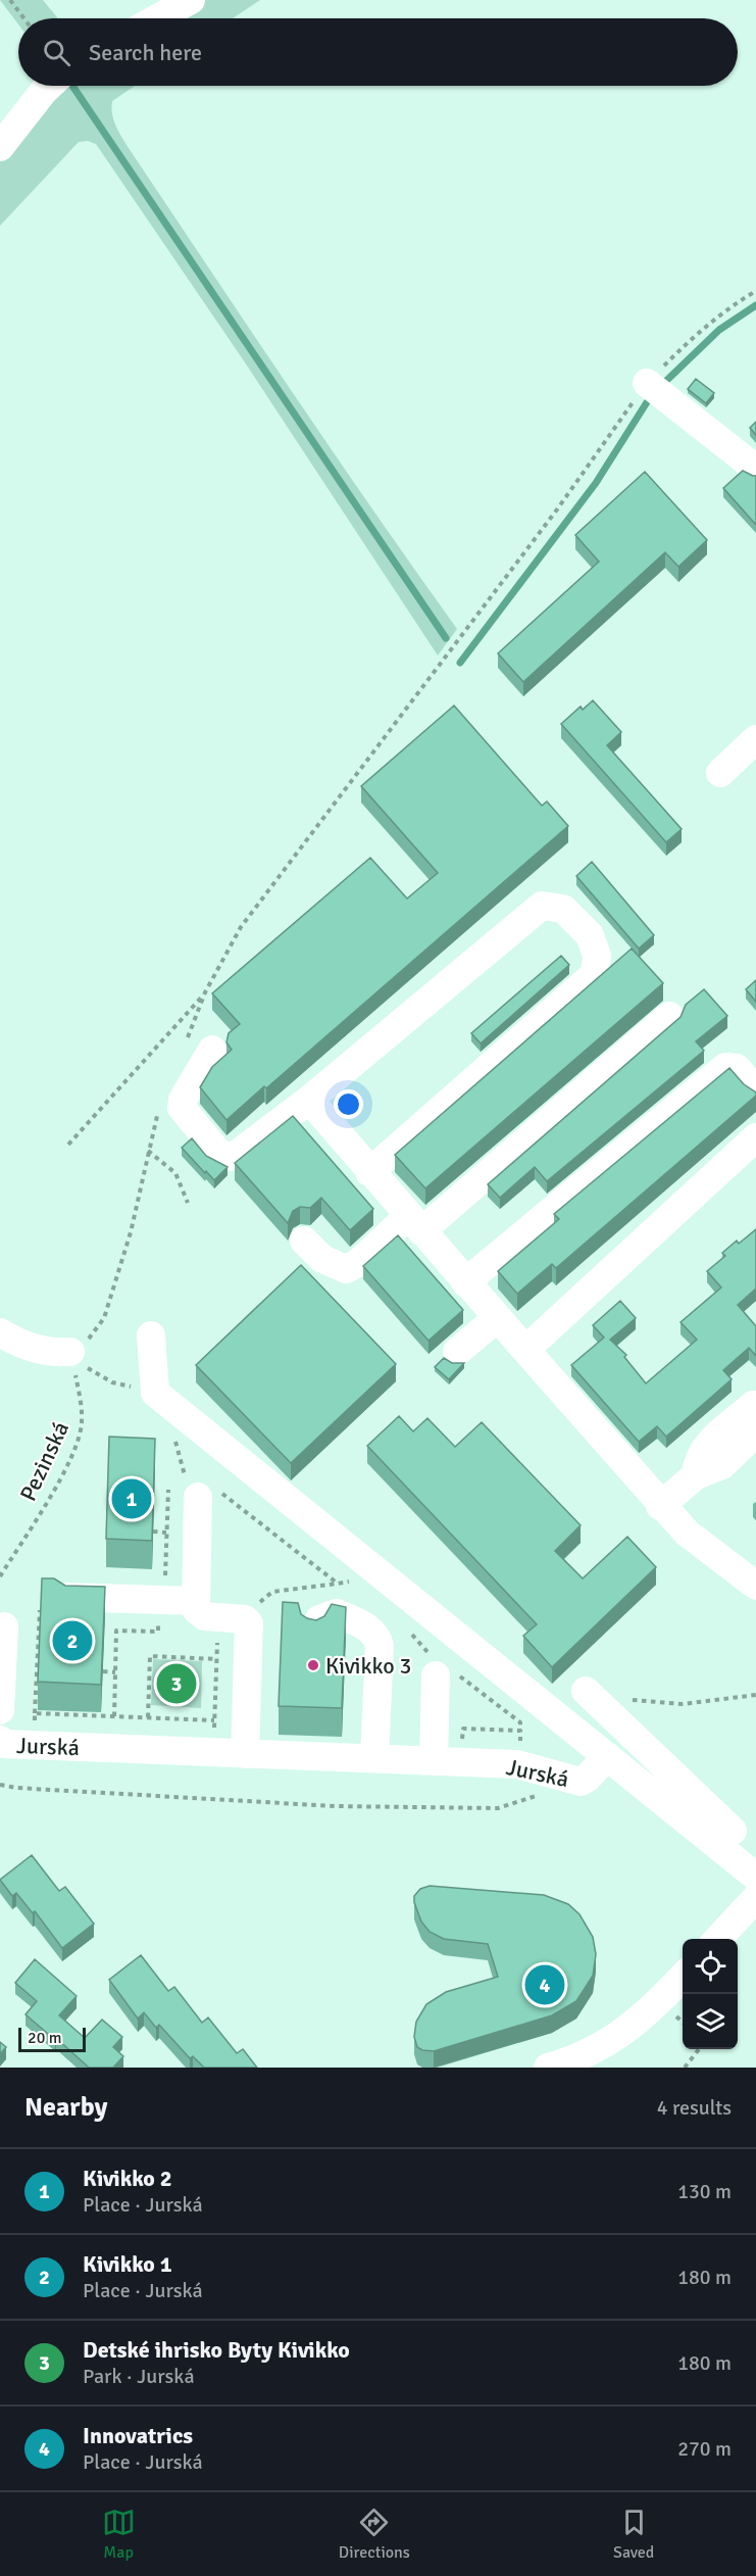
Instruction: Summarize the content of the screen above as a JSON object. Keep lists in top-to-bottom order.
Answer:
{
  "streets": {
    "street": ["Jurská"],
    "path": ["Pezinská"]
  },
  "places": ["Kivikko 3"],
  "scale_bar": "20 m",
  "page": {
    "search": "Search here",
    "pins": [
      "1",
      "2",
      "3",
      "4"
    ],
    "scale": "20 m",
    "heading": ["Nearby", "4 results"],
    "list": [
      {
        "mark": "1",
        "name": "Kivikko 2",
        "note": "Place · Jurská",
        "value": "130 m"
      },
      {
        "mark": "2",
        "name": "Kivikko 1",
        "note": "Place · Jurská",
        "value": "180 m"
      },
      {
        "mark": "3",
        "name": "Detské ihrisko Byty Kivikko",
        "note": "Park · Jurská",
        "value": "180 m"
      },
      {
        "mark": "4",
        "name": "Innovatrics",
        "note": "Place · Jurská",
        "value": "270 m"
      }
    ],
    "nav": ["Map", "Directions", "Saved"]
  }
}
